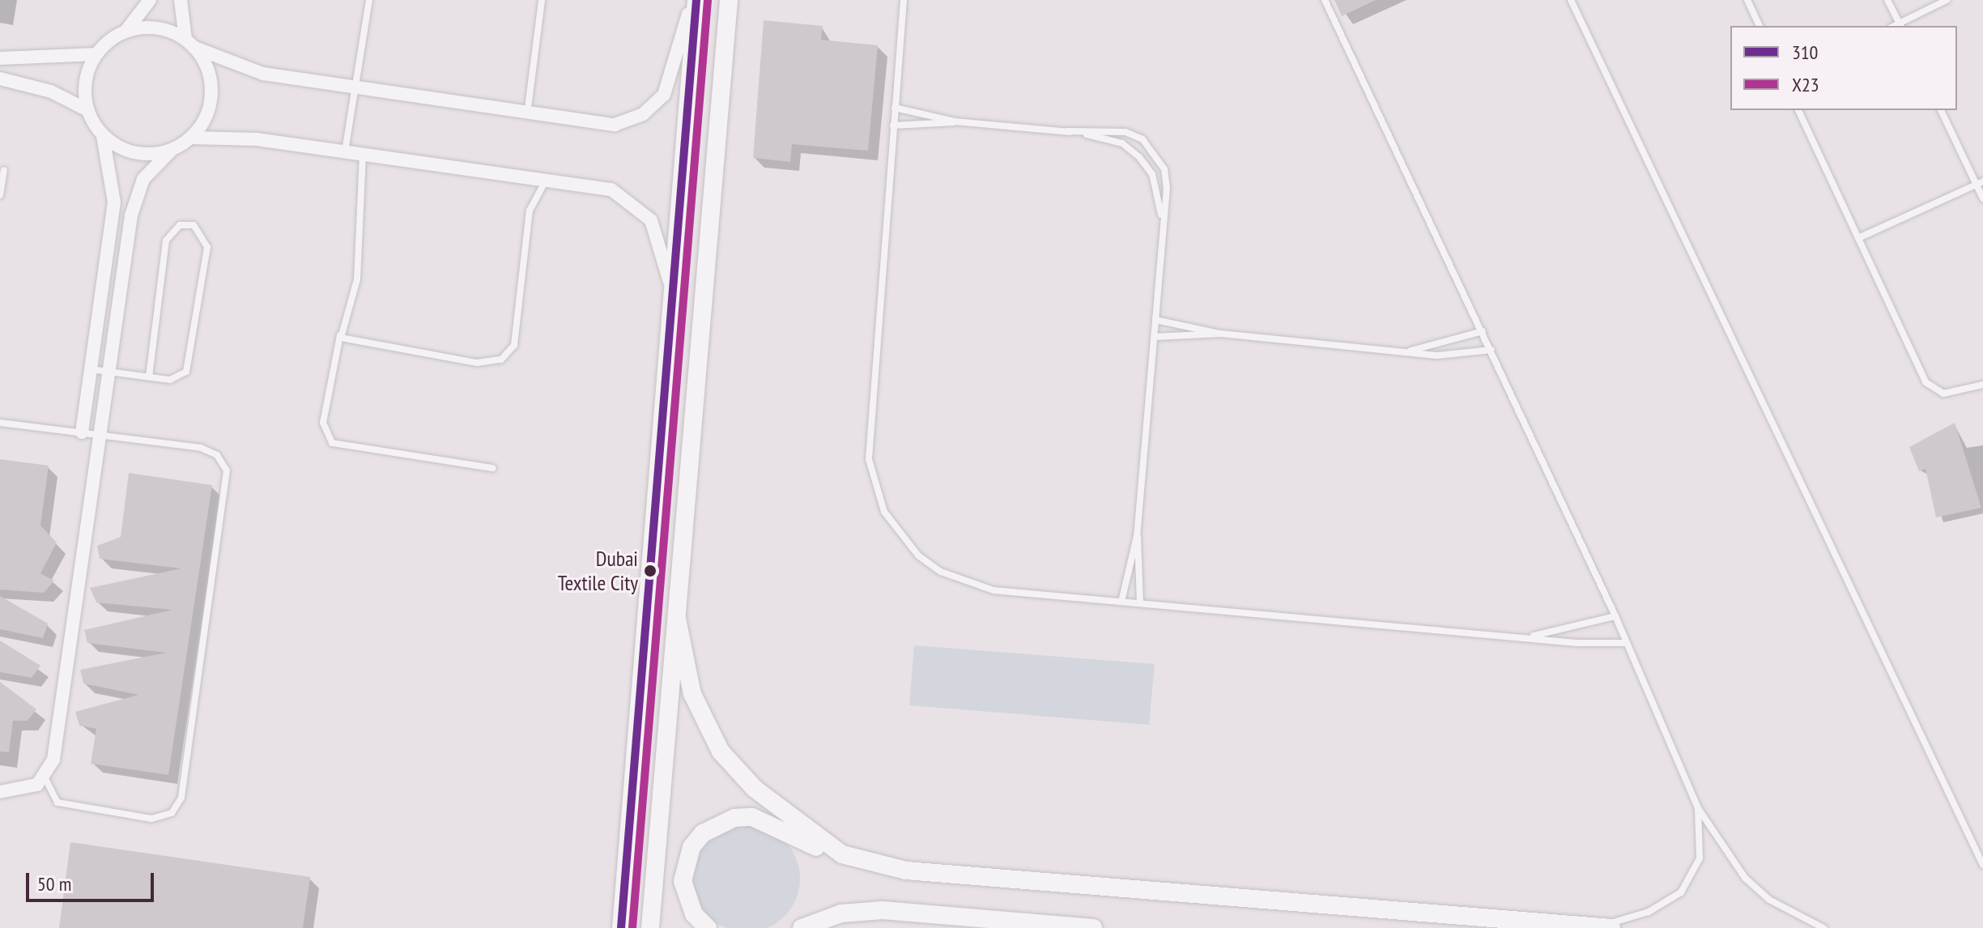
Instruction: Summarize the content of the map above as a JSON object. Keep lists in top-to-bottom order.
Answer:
{
  "places": ["Dubai Textile City"],
  "lines": ["transit line 310", "transit line X23"],
  "legend": ["310", "X23"],
  "scale_bar": "50 m"
}
